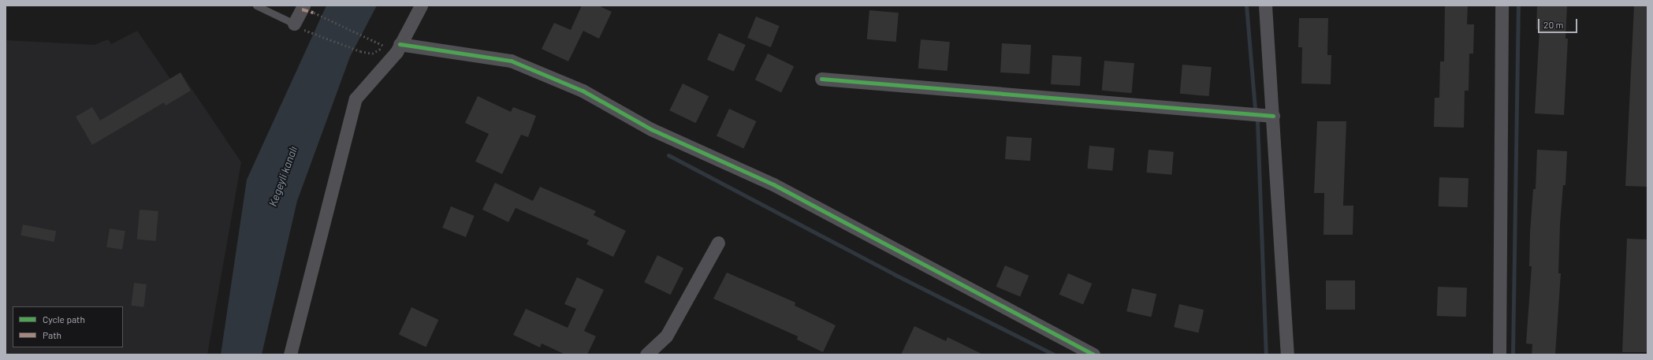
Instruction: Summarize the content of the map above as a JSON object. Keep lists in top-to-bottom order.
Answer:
{
  "water": ["Kegeyli kanalı"],
  "legend": ["Cycle path", "Path"],
  "scale_bar": "20 m"
}
